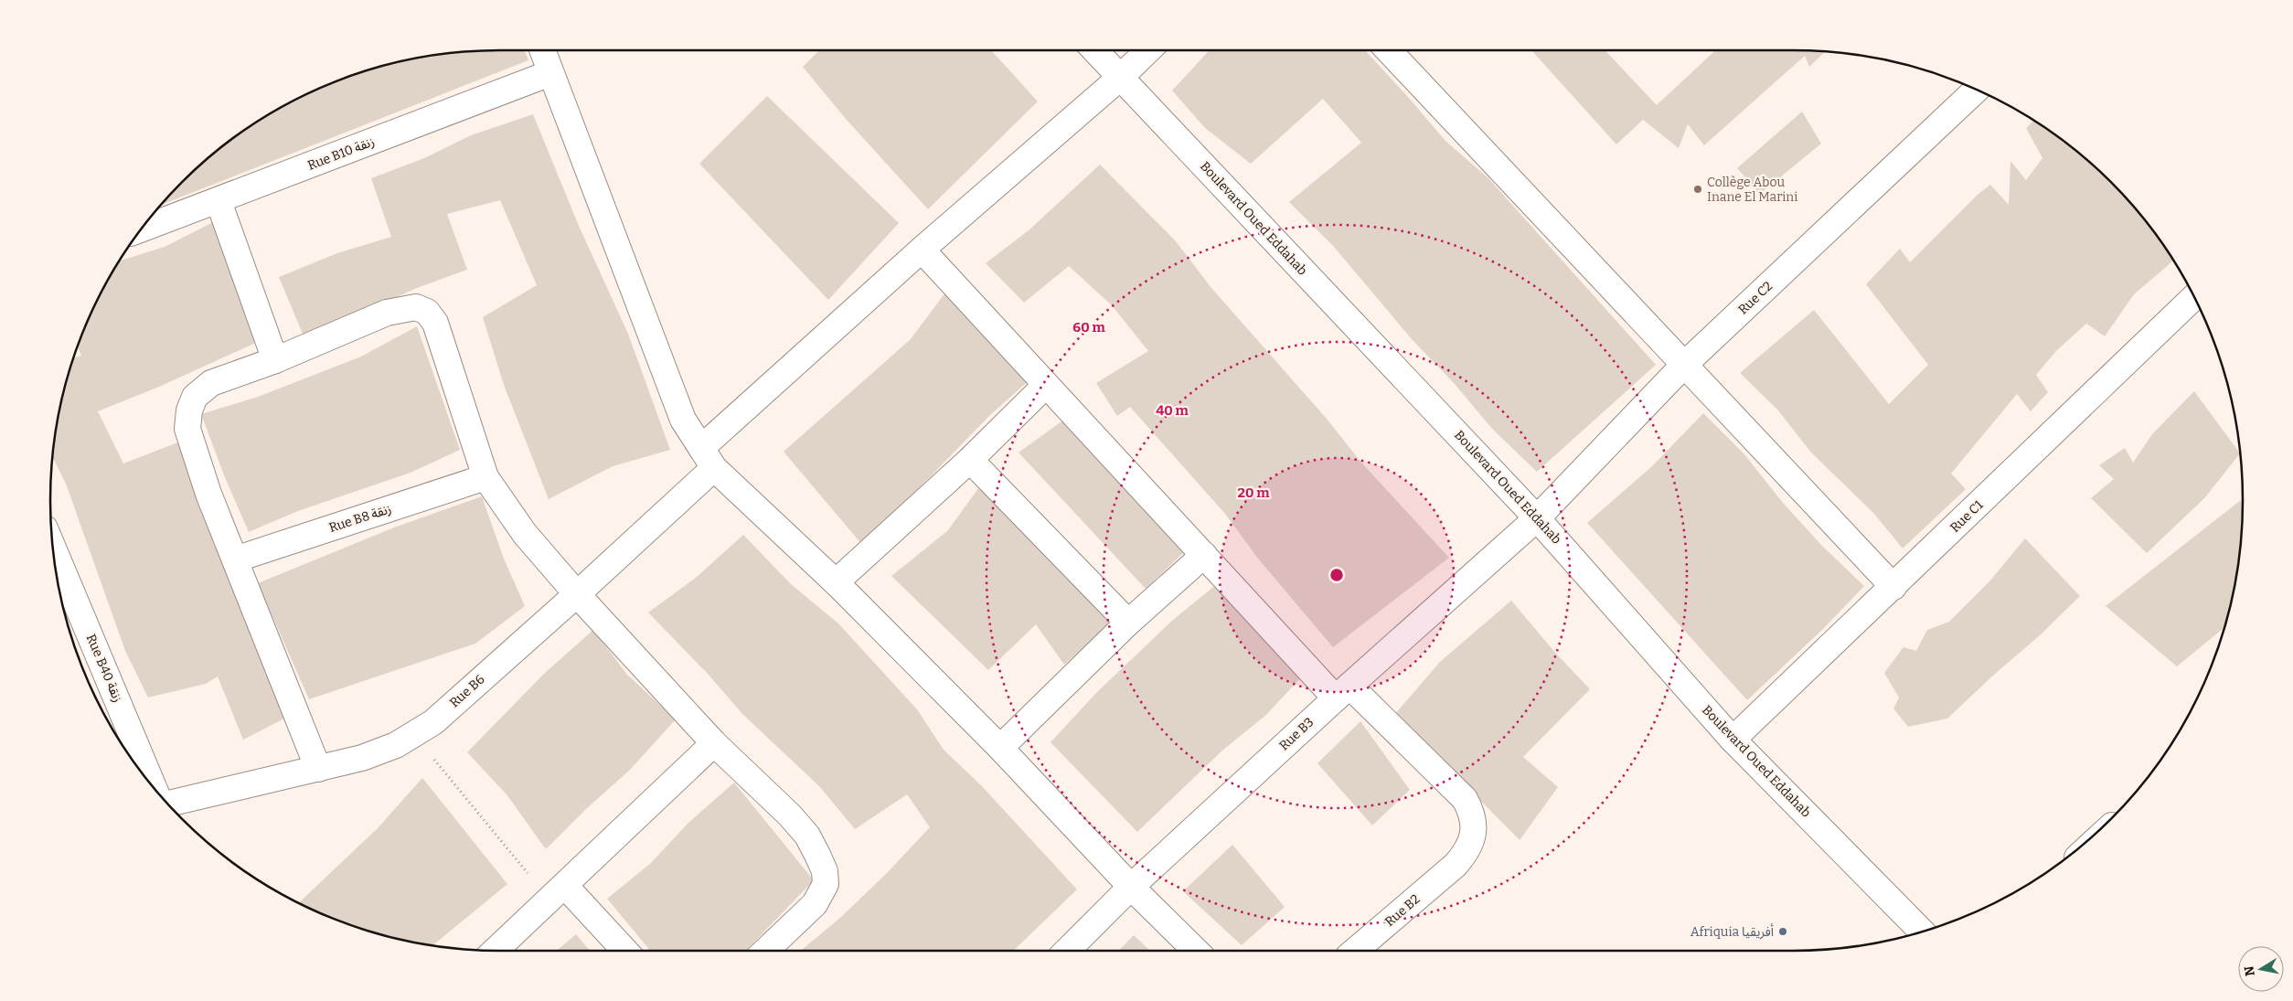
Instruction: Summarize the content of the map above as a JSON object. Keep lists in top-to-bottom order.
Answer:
{
  "streets": {
    "street": [
      "Rue B10 زنقة",
      "Boulevard Oued Eddahab",
      "Rue C2",
      "Rue C1",
      "Rue B8 زنقة",
      "Rue B40 زنقة",
      "Rue B6",
      "Rue B3",
      "Rue B2"
    ]
  },
  "crossings": [
    ["Boulevard Oued Eddahab", "Rue C2"],
    ["Boulevard Oued Eddahab", "Rue C1"],
    ["Boulevard Oued Eddahab", "Rue B6"],
    ["Boulevard Oued Eddahab", "Rue B3"],
    ["Rue C2", "Rue B3"],
    ["Rue B6", "Rue B2"],
    ["Rue B3", "Rue B2"]
  ],
  "places": ["Collège Abou Inane El Marini", "Afriquia أفريقيا"],
  "north": "left",
  "rings": ["60 m", "40 m", "20 m"]
}
